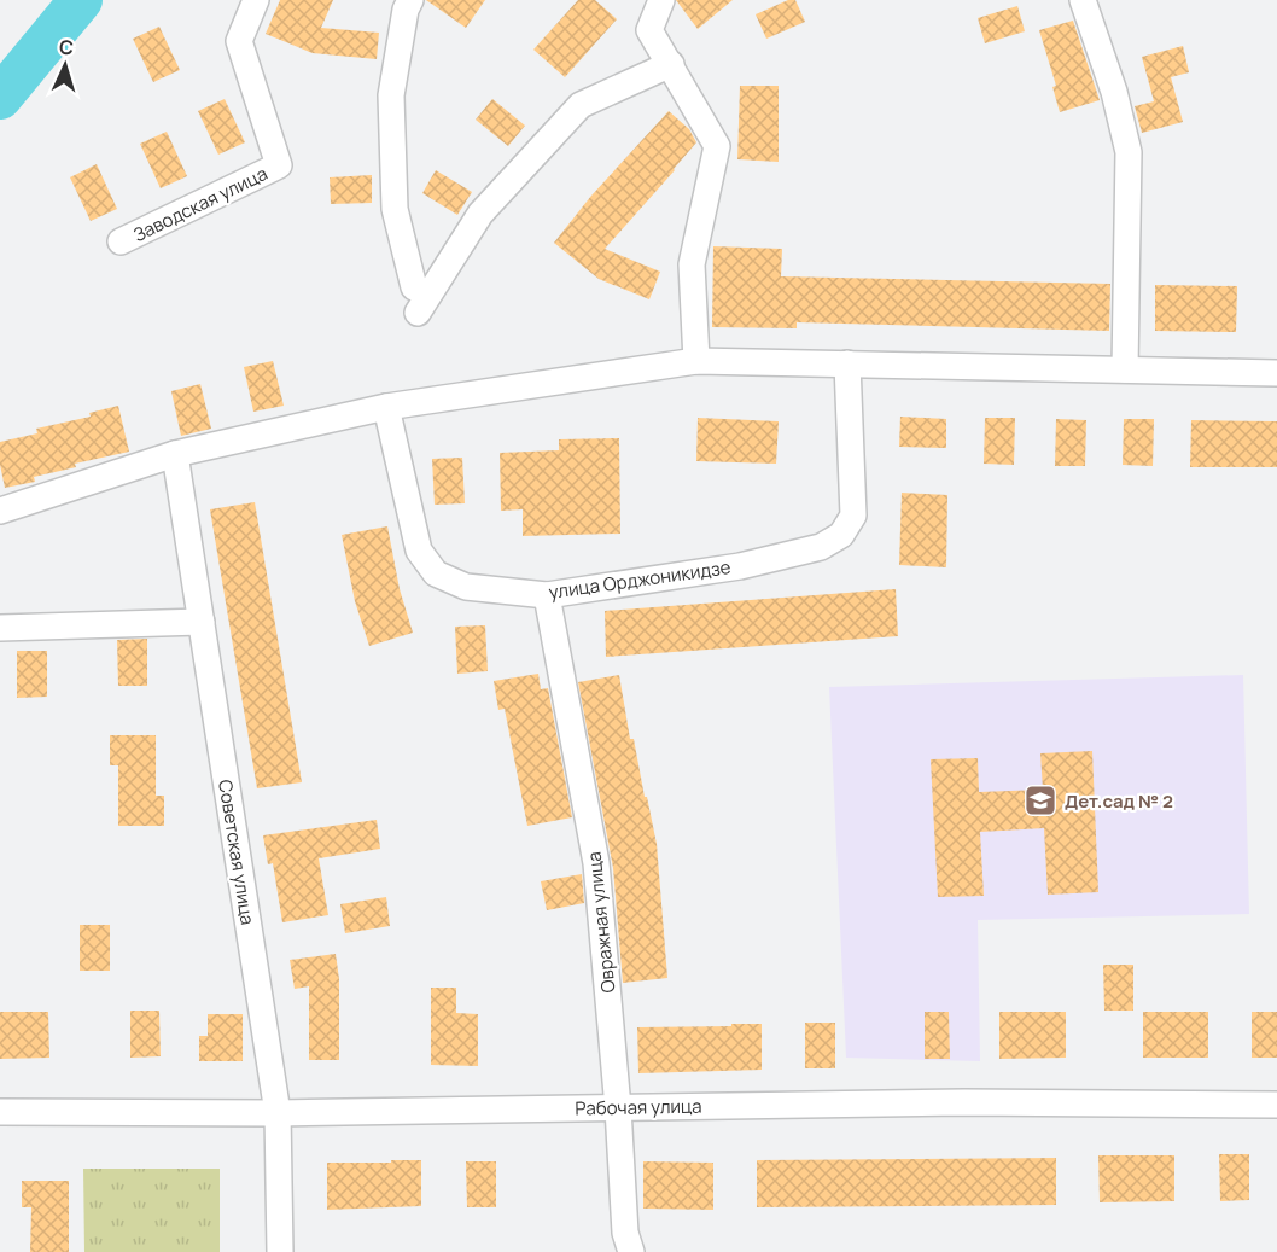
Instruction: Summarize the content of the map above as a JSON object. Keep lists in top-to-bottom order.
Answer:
{
  "streets": {
    "street": [
      "Заводская улица",
      "улица Орджоникидзе",
      "Советская улица",
      "Овражная улица",
      "Рабочая улица"
    ]
  },
  "crossings": [
    ["улица Орджоникидзе", "Овражная улица"],
    ["Советская улица", "Рабочая улица"],
    ["Овражная улица", "Рабочая улица"]
  ],
  "places": {
    "school or university": ["Дет.сад № 2"]
  },
  "north": "top"
}
